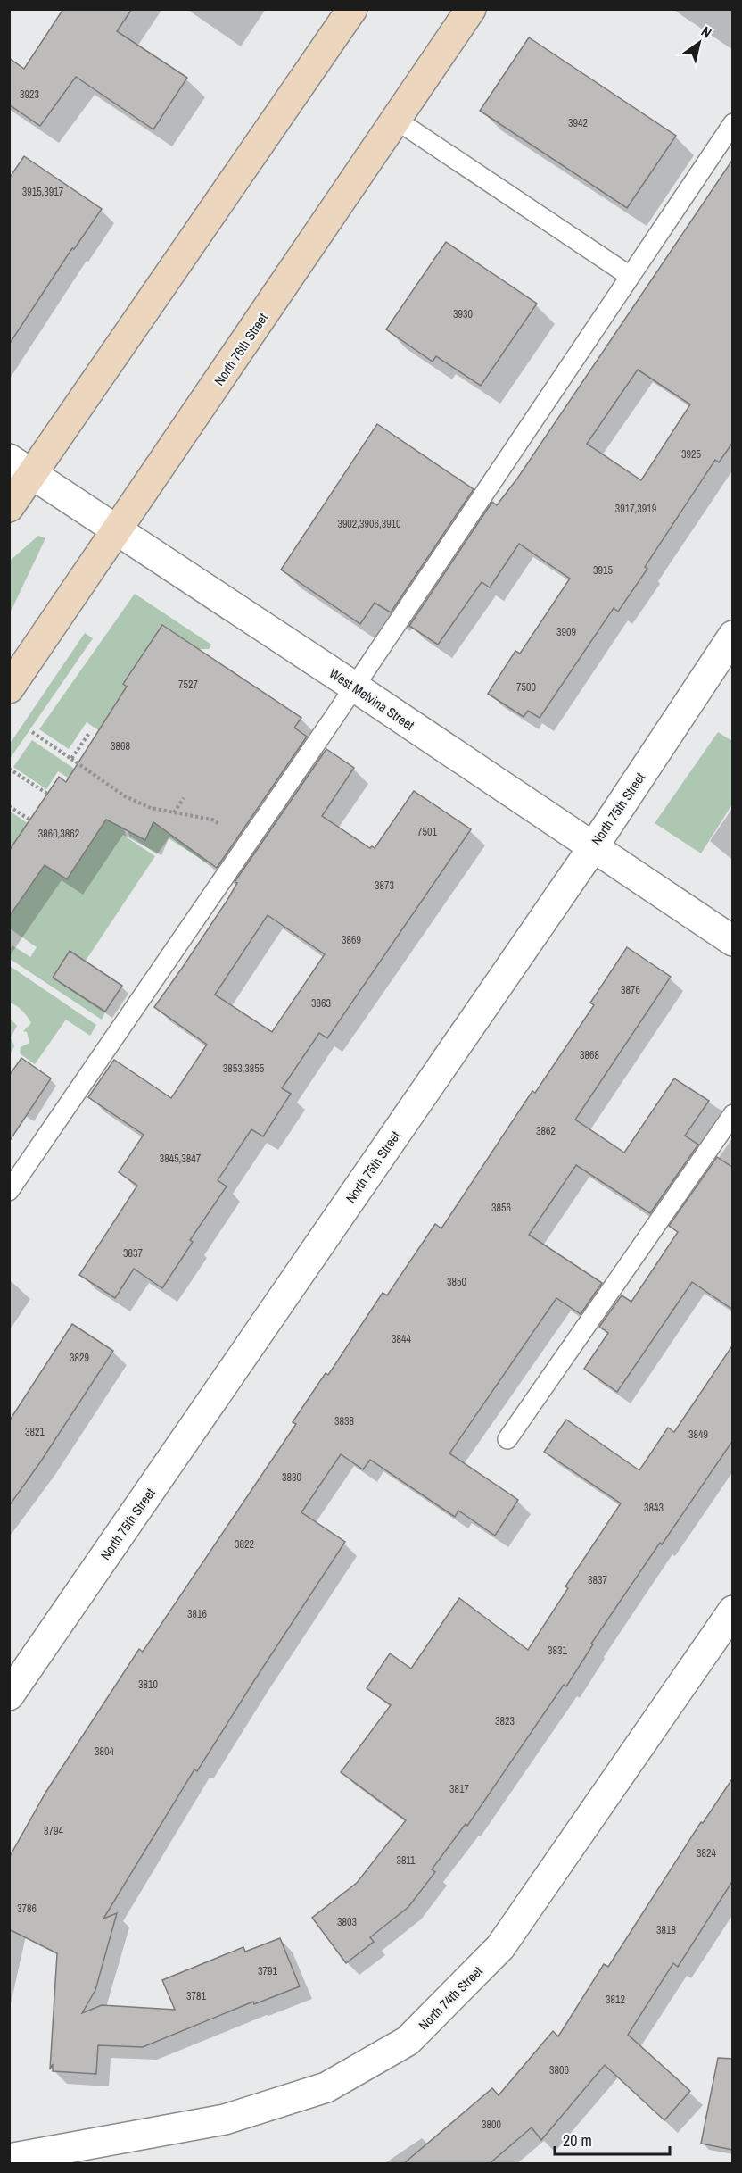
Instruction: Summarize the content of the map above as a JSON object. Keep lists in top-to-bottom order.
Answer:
{
  "streets": {
    "main road": ["North 76th Street"],
    "street": ["West Melvina Street", "North 75th Street", "North 74th Street"]
  },
  "crossings": [
    ["North 76th Street", "West Melvina Street"],
    ["West Melvina Street", "North 75th Street"]
  ],
  "house_numbers": [
    "3923",
    "3942",
    "3915,3917",
    "3930",
    "3925",
    "3917,3919",
    "3902,3906,3910",
    "3915",
    "3909",
    "7527",
    "7500",
    "3868",
    "7501",
    "3860,3862",
    "3873",
    "3869",
    "3876",
    "3863",
    "3868",
    "3853,3855",
    "3862",
    "3845,3847",
    "3856",
    "3837",
    "3850",
    "3844",
    "3829",
    "3838",
    "3821",
    "3849",
    "3830",
    "3843",
    "3822",
    "3837",
    "3816",
    "3831",
    "3810",
    "3823",
    "3804",
    "3817",
    "3794",
    "3824",
    "3811",
    "3786",
    "3803",
    "3818",
    "3791",
    "3781",
    "3812",
    "3806",
    "3800"
  ],
  "scale_bar": "20 m",
  "north": "top right"
}
